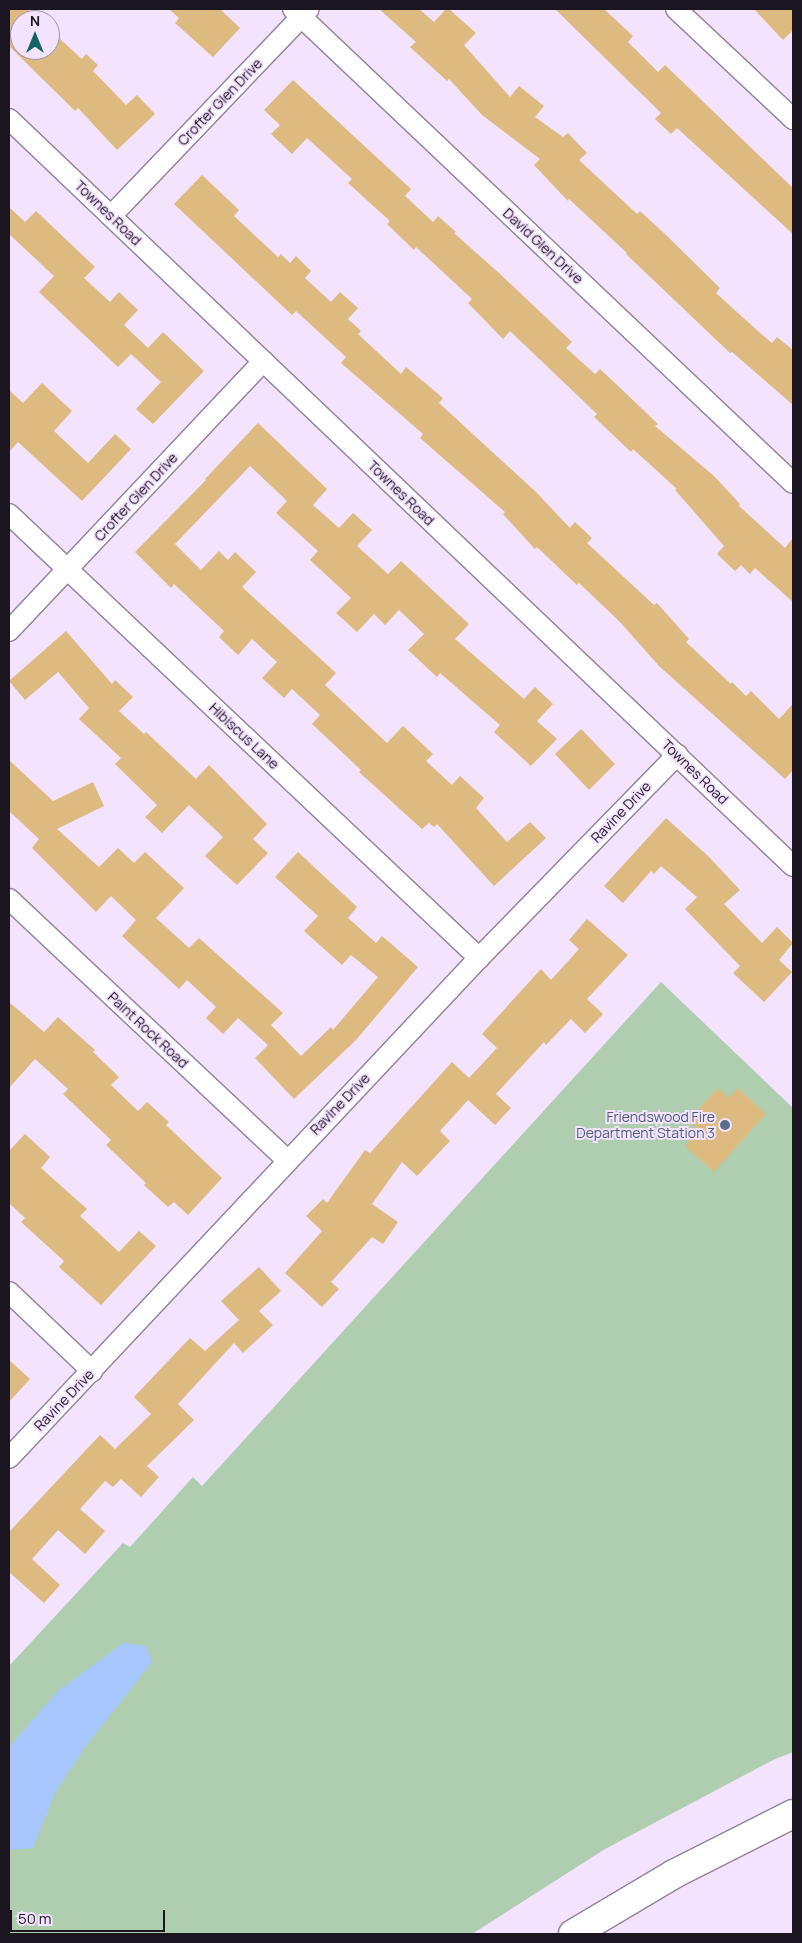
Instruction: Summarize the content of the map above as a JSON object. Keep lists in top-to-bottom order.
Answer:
{
  "streets": {
    "street": [
      "Crofter Glen Drive",
      "Townes Road",
      "David Glen Drive",
      "Hibiscus Lane",
      "Ravine Drive",
      "Paint Rock Road"
    ]
  },
  "crossings": [
    ["Crofter Glen Drive", "Townes Road"],
    ["Crofter Glen Drive", "David Glen Drive"],
    ["Crofter Glen Drive", "Hibiscus Lane"],
    ["Townes Road", "Ravine Drive"],
    ["Hibiscus Lane", "Ravine Drive"],
    ["Ravine Drive", "Paint Rock Road"]
  ],
  "places": ["Friendswood Fire Department Station 3"],
  "scale_bar": "50 m",
  "north": "top"
}
